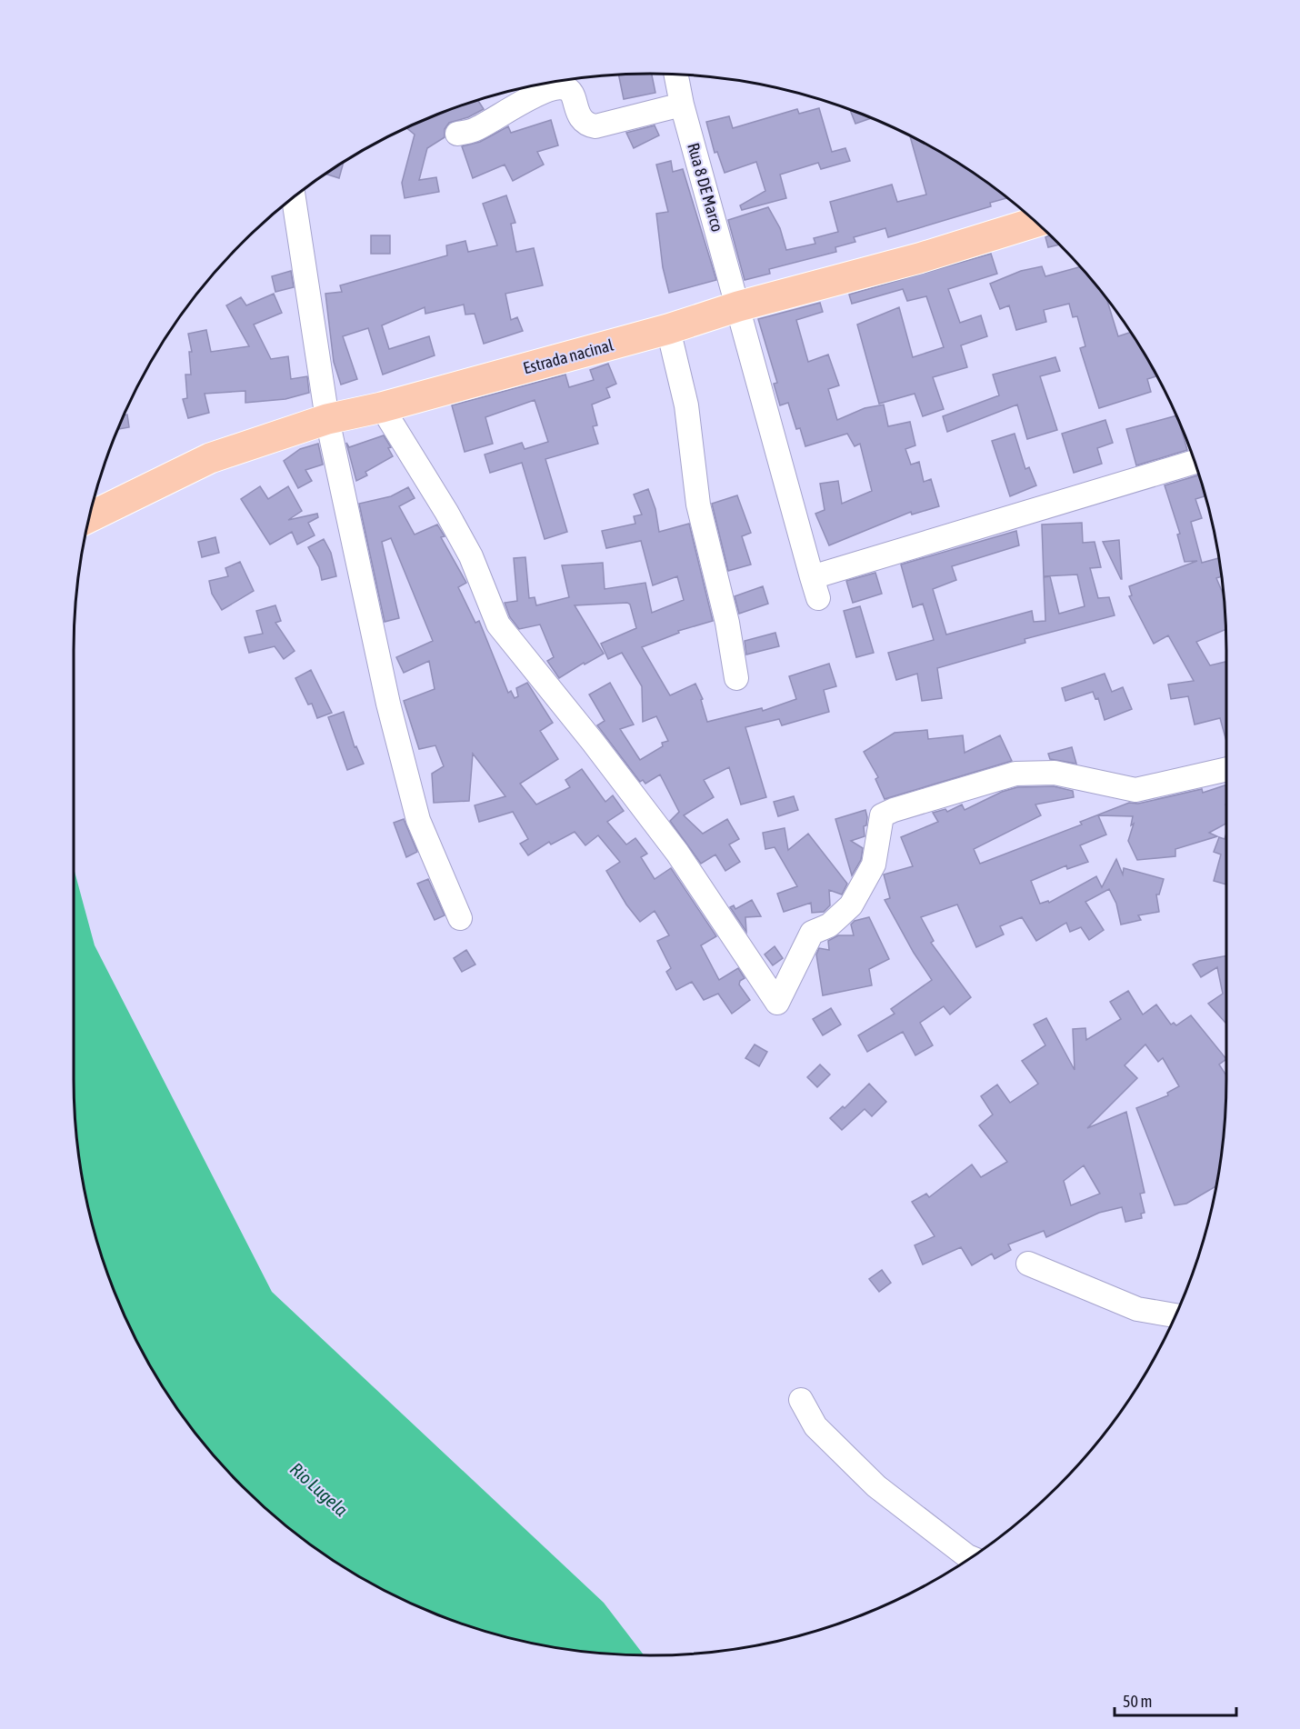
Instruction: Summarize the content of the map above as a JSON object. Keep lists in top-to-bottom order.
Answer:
{
  "streets": {
    "highway": ["Estrada nacinal"],
    "street": ["Rua 8 DE Marco"]
  },
  "crossings": [
    ["Rua 8 DE Marco", "Estrada nacinal"]
  ],
  "water": ["Rio Lugela"],
  "scale_bar": "50 m"
}
